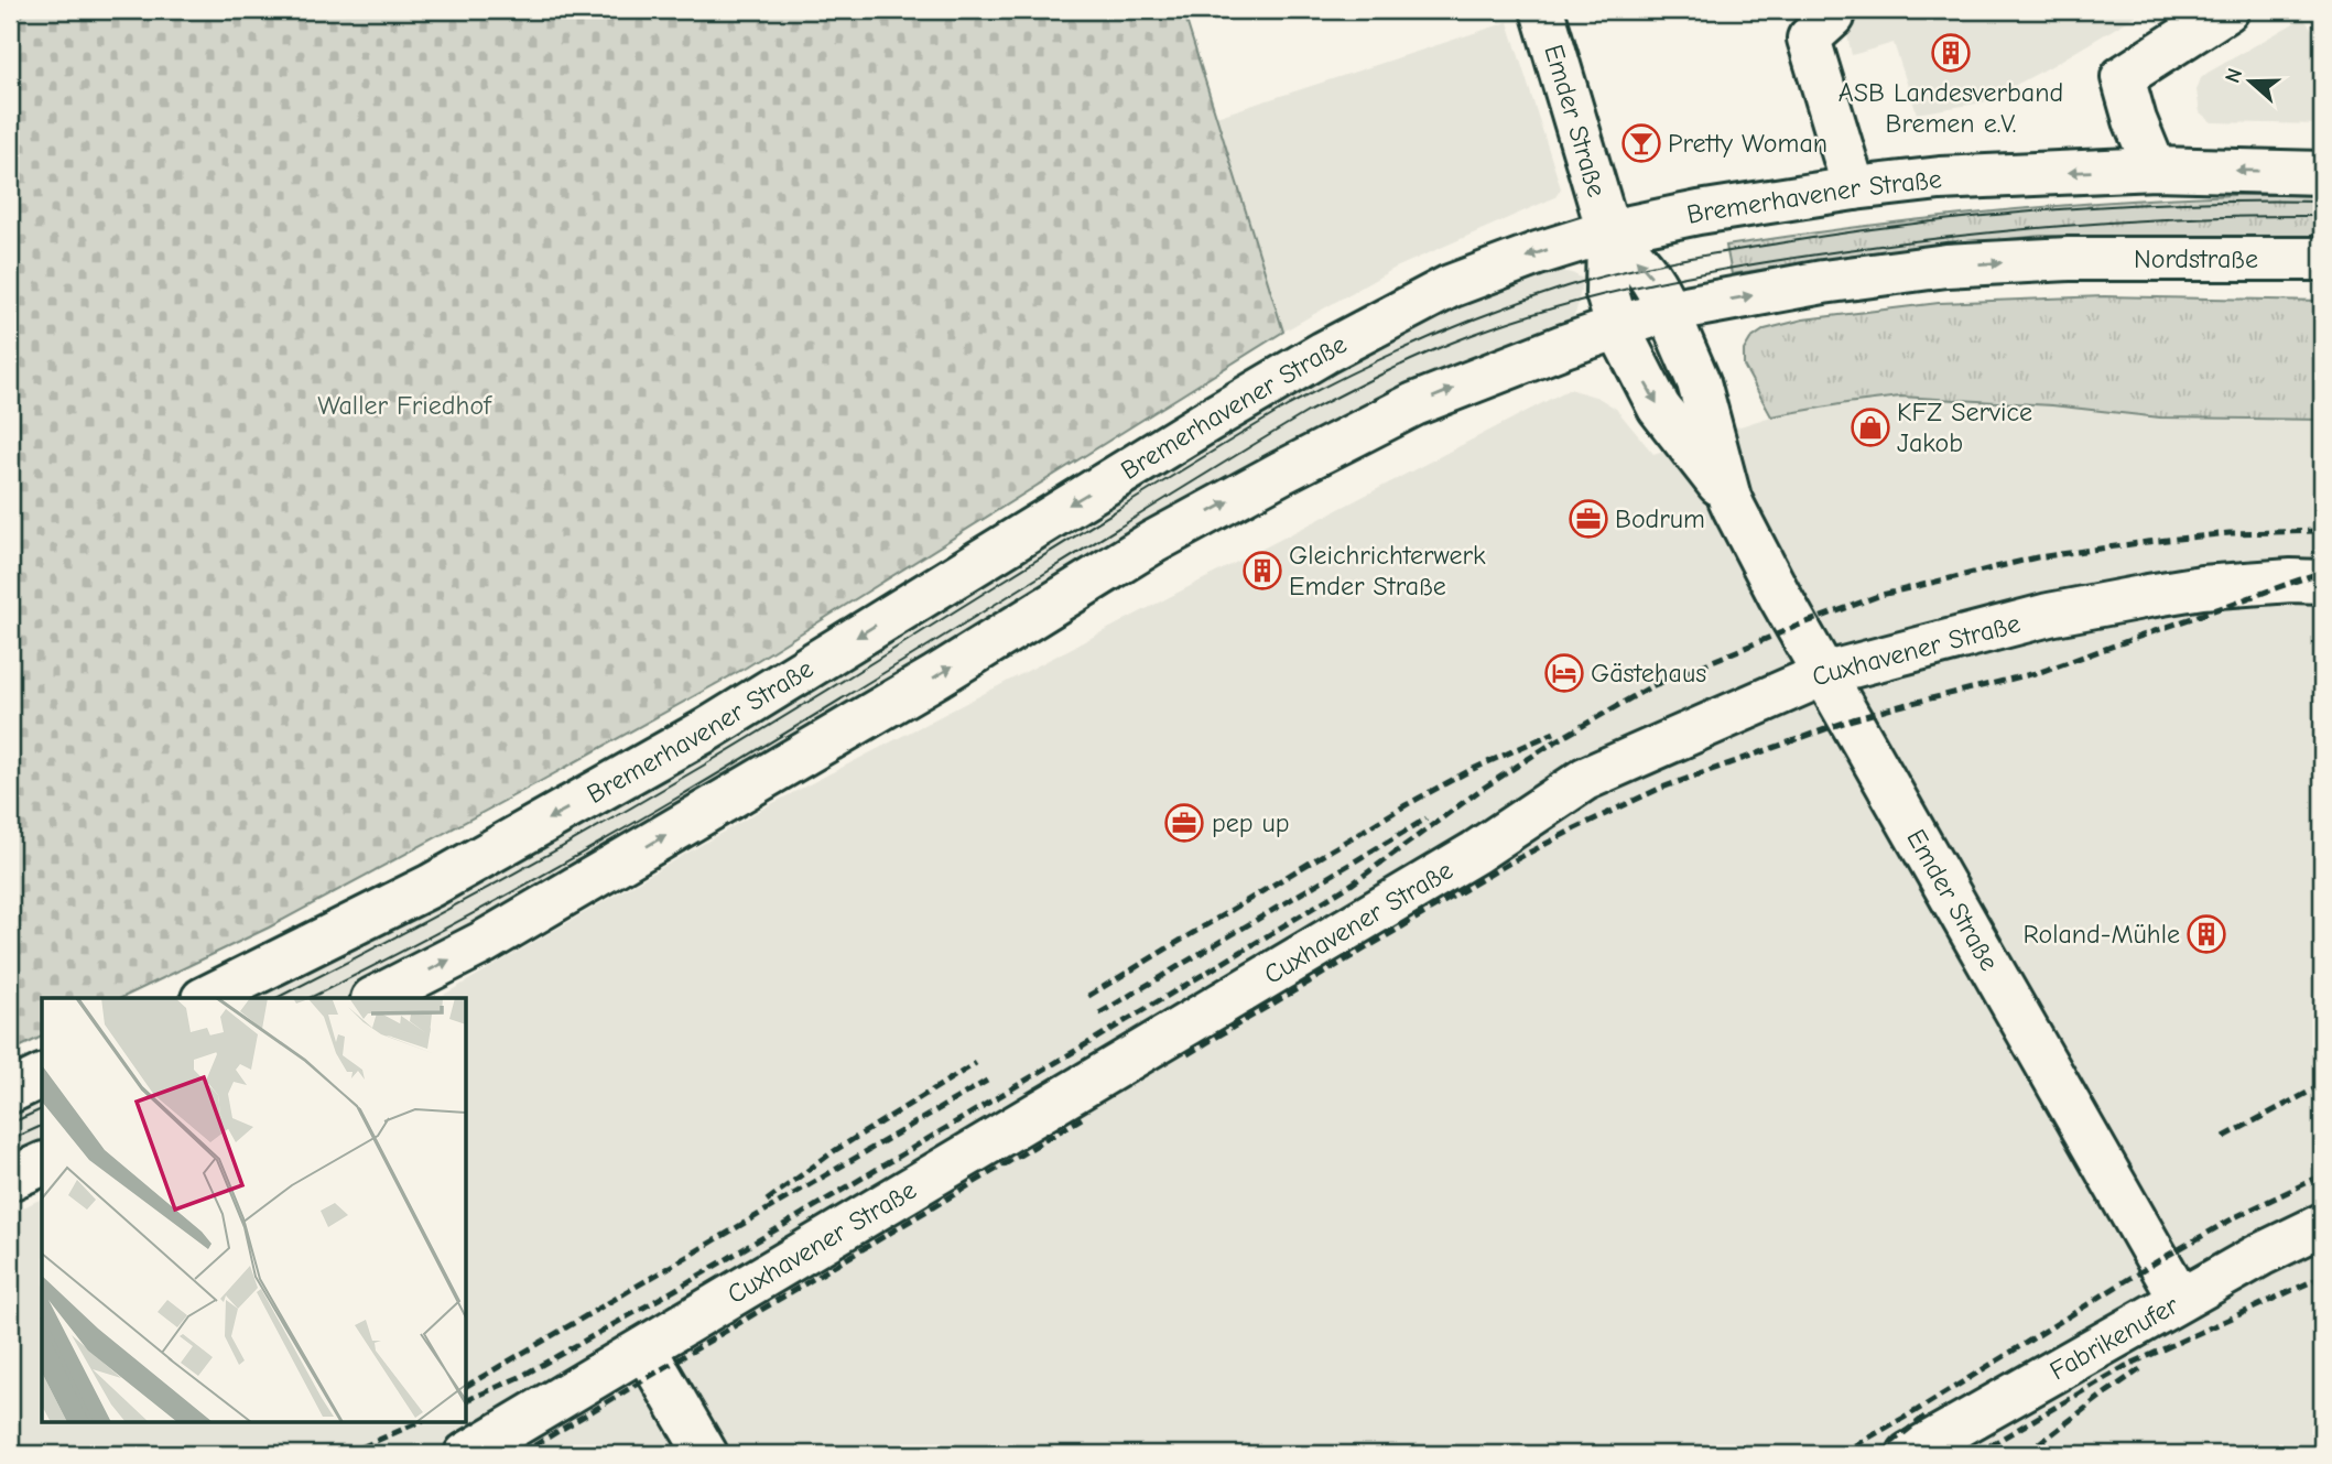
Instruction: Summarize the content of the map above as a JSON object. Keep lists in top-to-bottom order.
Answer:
{
  "streets": {
    "main road": [
      "Emder Straße",
      "Bremerhavener Straße",
      "Nordstraße",
      "Cuxhavener Straße",
      "Fabrikenufer"
    ]
  },
  "crossings": [
    ["Emder Straße", "Bremerhavener Straße"],
    ["Emder Straße", "Nordstraße"],
    ["Emder Straße", "Cuxhavener Straße"],
    ["Emder Straße", "Fabrikenufer"]
  ],
  "one_way": ["Nordstraße"],
  "parks": ["Waller Friedhof"],
  "places": {
    "building": ["ASB Landesverband Bremen e.V.", "Gleichrichterwerk Emder Straße", "Roland-Mühle"],
    "bar": ["Pretty Woman"],
    "shop": ["KFZ Service Jakob"],
    "office": ["Bodrum", "pep up"],
    "hotel": ["Gästehaus"]
  },
  "north": "left"
}
